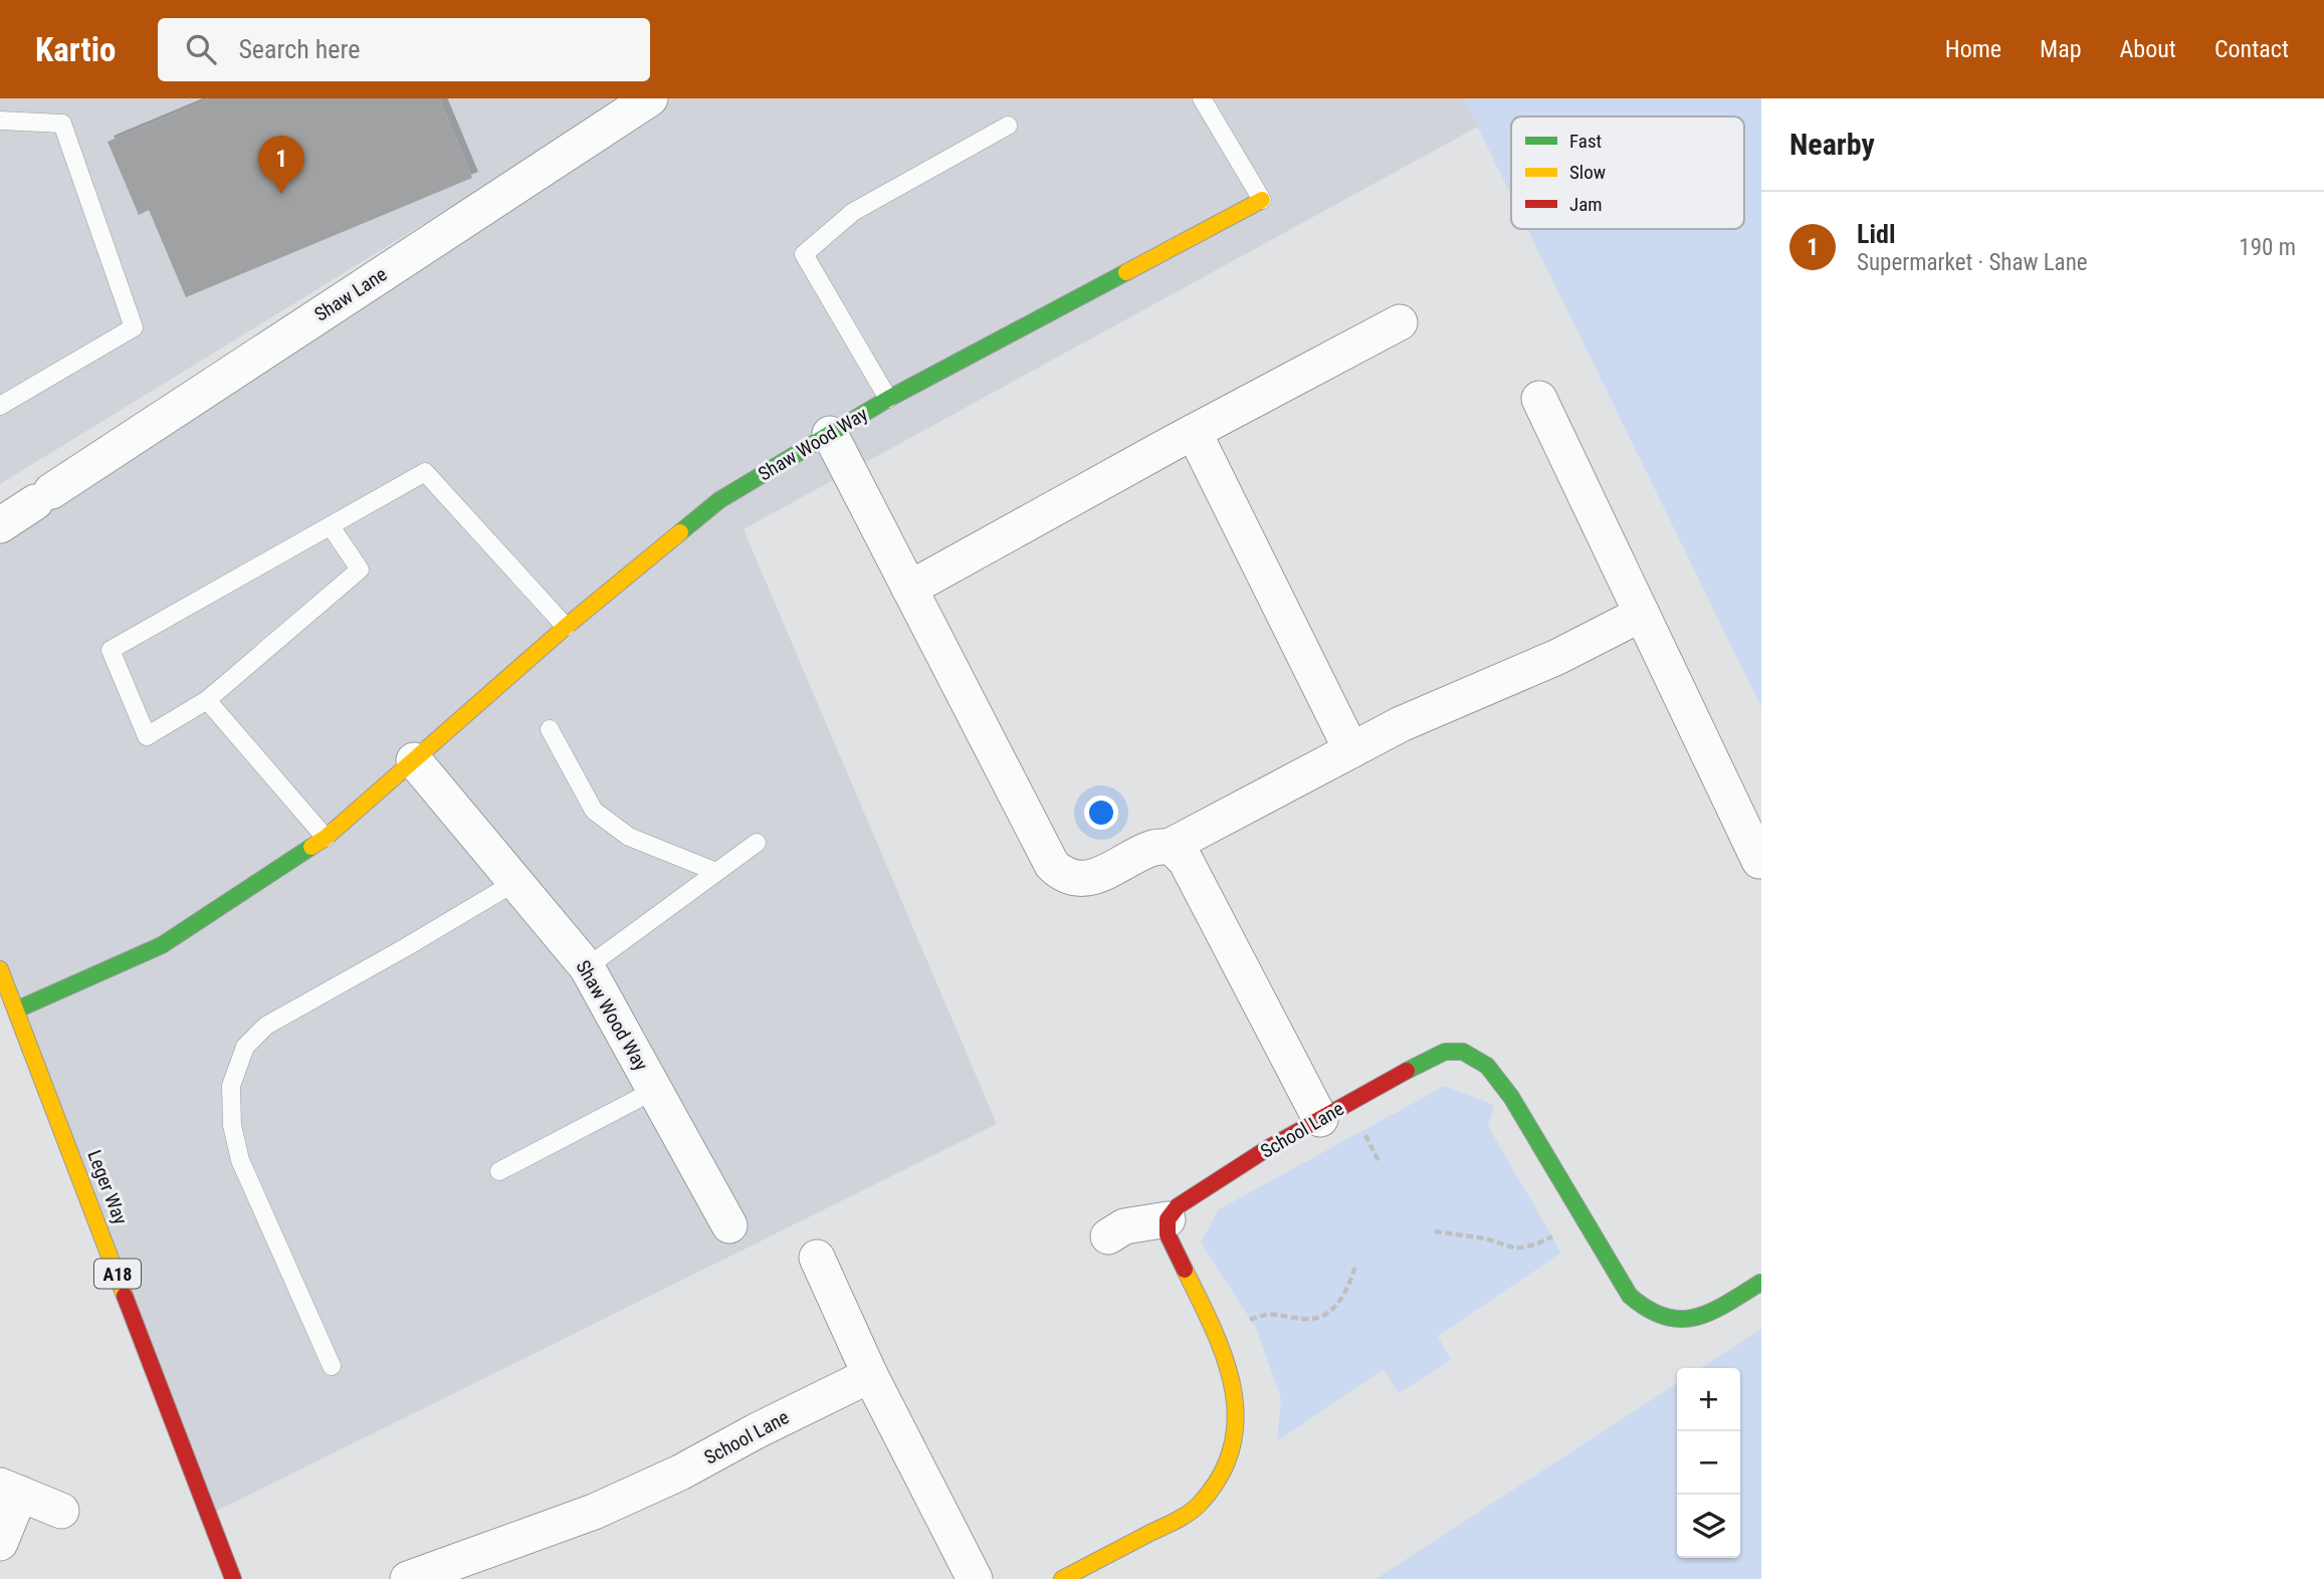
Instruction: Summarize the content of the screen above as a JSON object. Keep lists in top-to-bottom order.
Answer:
{
  "streets": {
    "main road": [
      "Shaw Wood Way",
      "School Lane",
      "Leger Way",
      "A18"
    ],
    "street": ["Shaw Lane"]
  },
  "crossings": [
    ["Shaw Wood Way", "Leger Way"]
  ],
  "legend": ["Fast", "Slow", "Jam"],
  "page": {
    "header": "Kartio",
    "search": "Search here",
    "nav": [
      "Home",
      "Map",
      "About",
      "Contact"
    ],
    "heading": "Nearby",
    "pins": "1",
    "list": [
      {
        "mark": "1",
        "name": "Lidl",
        "note": "Supermarket · Shaw Lane",
        "value": "190 m"
      }
    ],
    "map_buttons": ["+", "−"]
  }
}
